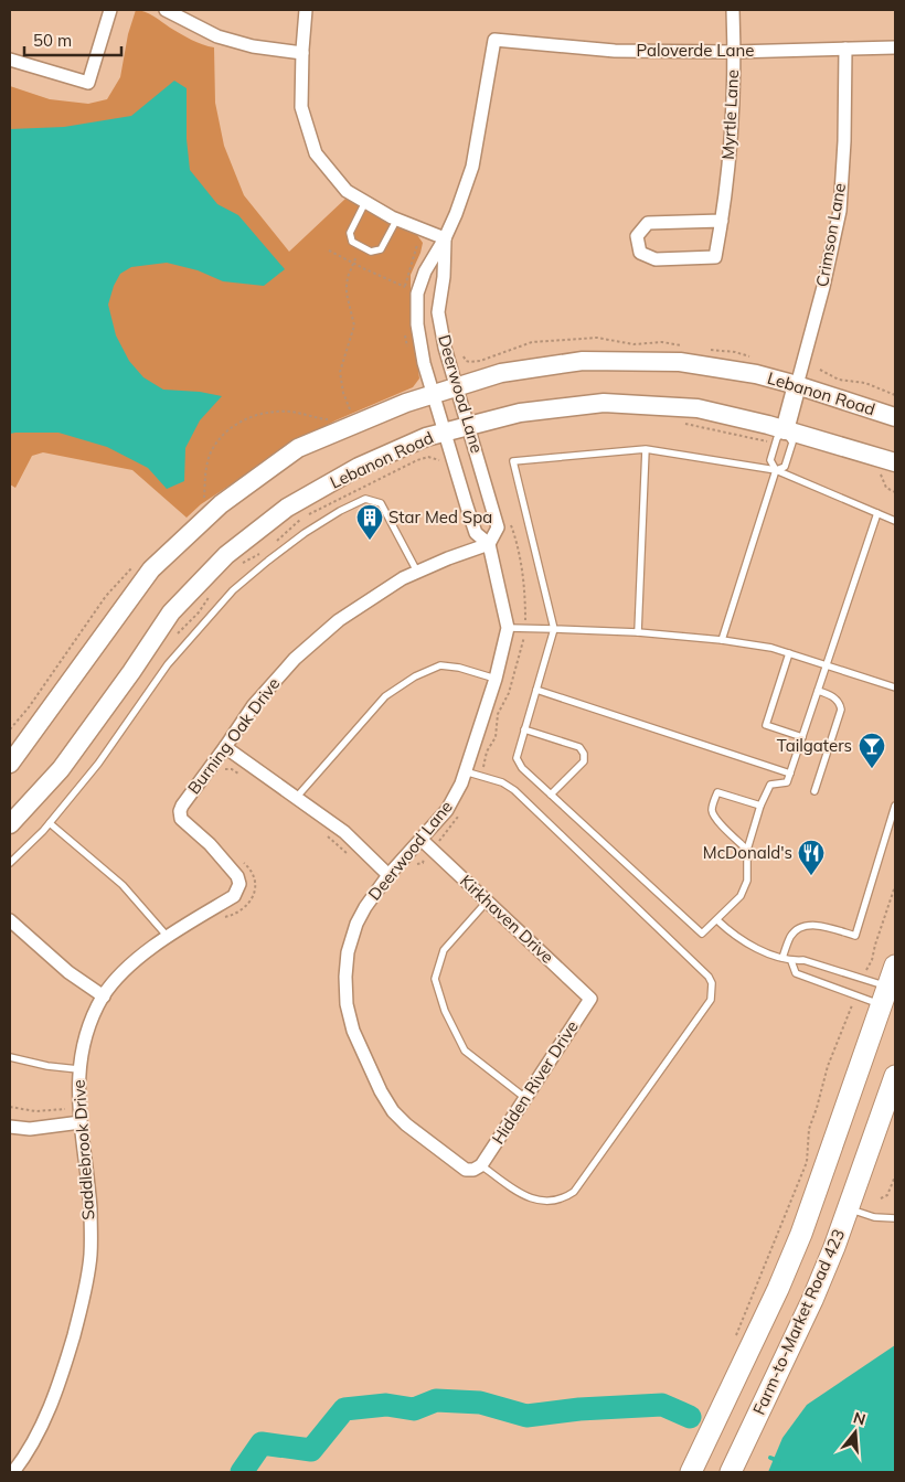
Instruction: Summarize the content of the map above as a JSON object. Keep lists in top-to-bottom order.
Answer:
{
  "streets": {
    "main road": ["Lebanon Road", "Farm-to-Market Road 423"],
    "street": [
      "Paloverde Lane",
      "Myrtle Lane",
      "Crimson Lane",
      "Deerwood Lane",
      "Burning Oak Drive",
      "Kirkhaven Drive",
      "Hidden River Drive",
      "Saddlebrook Drive"
    ]
  },
  "crossings": [
    ["Paloverde Lane", "Myrtle Lane"],
    ["Paloverde Lane", "Crimson Lane"],
    ["Paloverde Lane", "Deerwood Lane"],
    ["Crimson Lane", "Lebanon Road"],
    ["Deerwood Lane", "Lebanon Road"],
    ["Deerwood Lane", "Burning Oak Drive"],
    ["Deerwood Lane", "Kirkhaven Drive"],
    ["Deerwood Lane", "Hidden River Drive"],
    ["Burning Oak Drive", "Saddlebrook Drive"],
    ["Kirkhaven Drive", "Hidden River Drive"]
  ],
  "places": {
    "building": ["Star Med Spa"],
    "bar": ["Tailgaters"],
    "restaurant": ["McDonald's"]
  },
  "scale_bar": "50 m",
  "north": "top"
}
